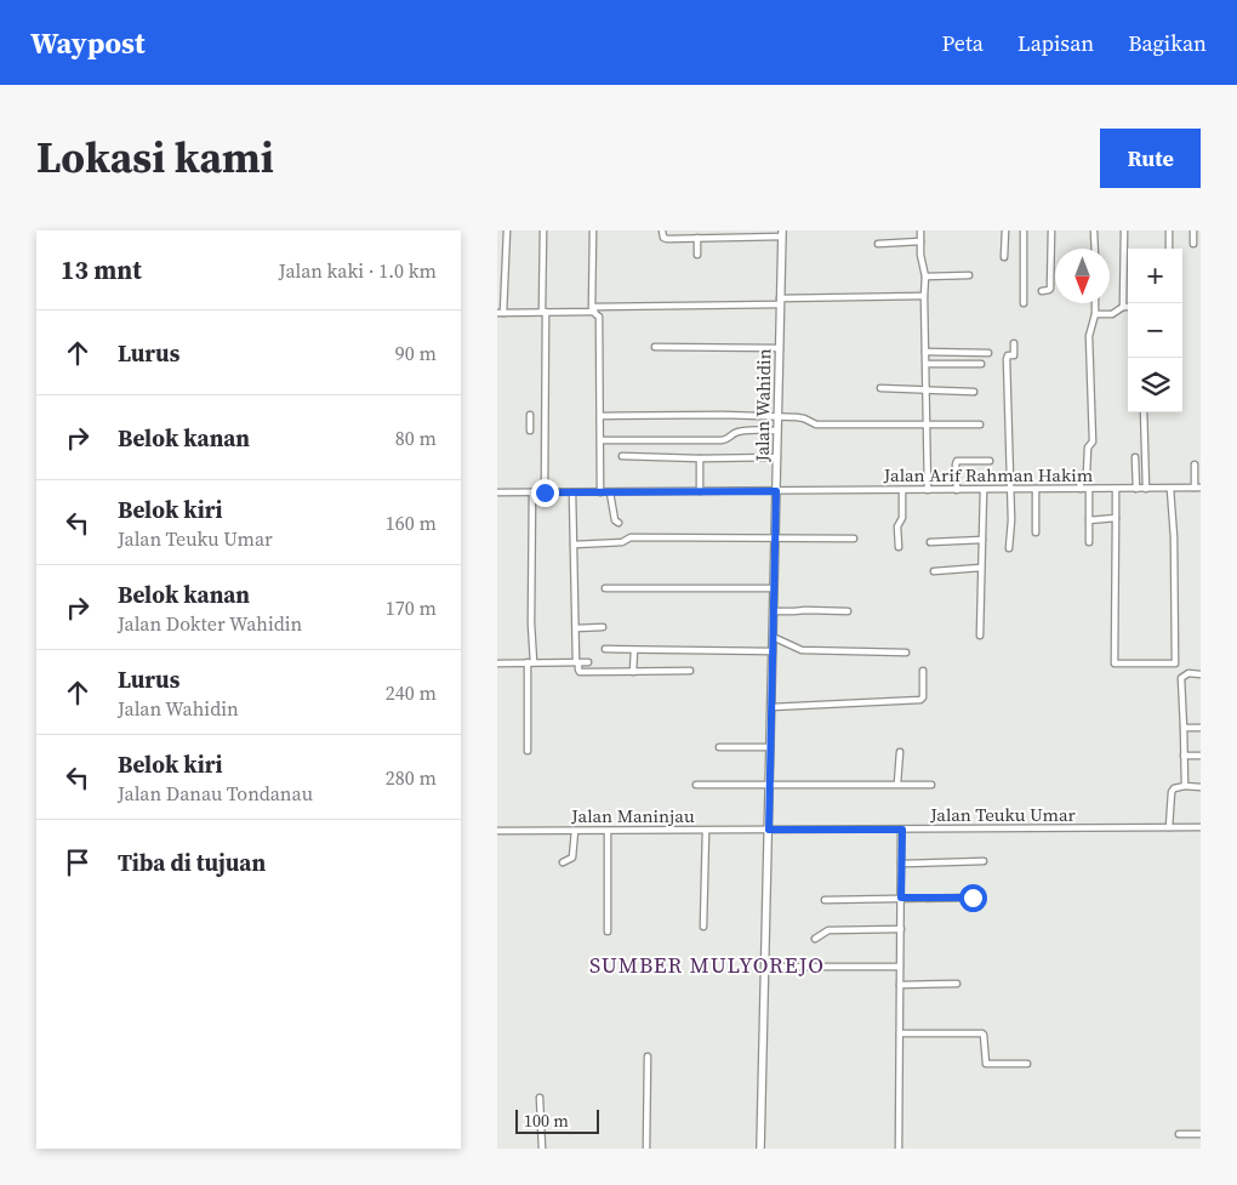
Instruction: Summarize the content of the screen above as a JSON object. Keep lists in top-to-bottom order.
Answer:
{
  "streets": {
    "street": [
      "Jalan Wahidin",
      "Jalan Arif Rahman Hakim",
      "Jalan Teuku Umar",
      "Jalan Maninjau"
    ]
  },
  "crossings": [
    ["Jalan Wahidin", "Jalan Arif Rahman Hakim"],
    ["Jalan Wahidin", "Jalan Teuku Umar"],
    ["Jalan Wahidin", "Jalan Maninjau"],
    ["Jalan Teuku Umar", "Jalan Maninjau"]
  ],
  "districts": ["SUMBER MULYOREJO"],
  "scale_bar": "100 m",
  "north": "bottom",
  "page": {
    "header": "Waypost",
    "nav": ["Peta", "Lapisan", "Bagikan"],
    "title": "Lokasi kami",
    "buttons": "Rute",
    "heading": ["13 mnt", "Jalan kaki · 1.0 km"],
    "map_buttons": ["+", "−"],
    "list": [
      ["Lurus", "90 m"],
      ["Belok kanan", "80 m"],
      ["Belok kiri", "Jalan Teuku Umar", "160 m"],
      ["Belok kanan", "Jalan Dokter Wahidin", "170 m"],
      ["Lurus", "Jalan Wahidin", "240 m"],
      ["Belok kiri", "Jalan Danau Tondanau", "280 m"],
      "Tiba di tujuan"
    ],
    "scale": "100 m"
  }
}
